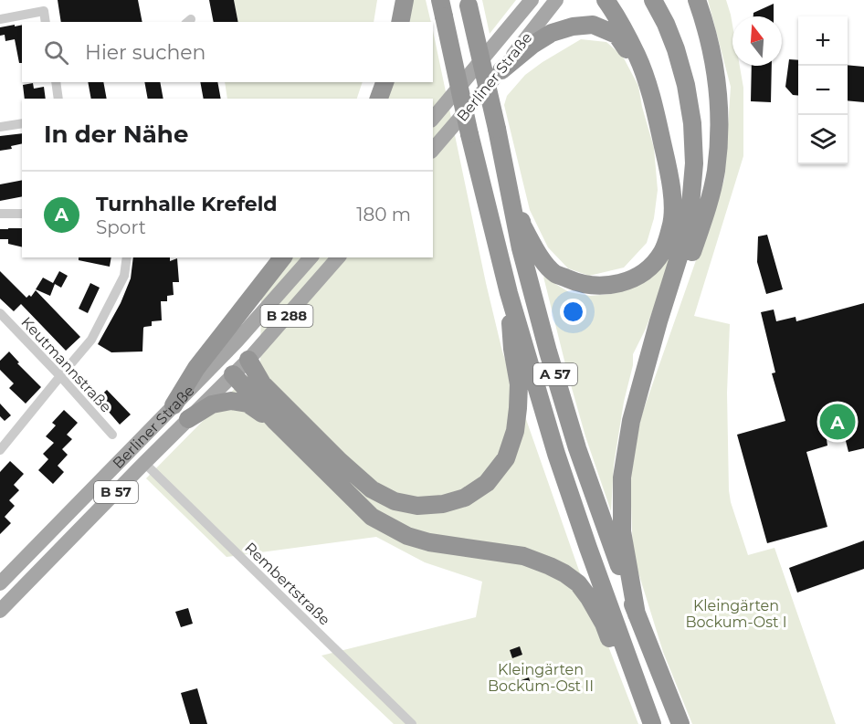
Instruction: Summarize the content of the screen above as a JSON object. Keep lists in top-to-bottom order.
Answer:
{
  "streets": {
    "highway": ["A 57"],
    "main road": ["Berliner Straße", "B 288", "B 57"],
    "street": ["Keutmannstraße", "Rembertstraße"]
  },
  "crossings": [
    ["Berliner Straße", "Rembertstraße"]
  ],
  "parks": ["Kleingärten Bockum-Ost I", "Kleingärten Bockum-Ost II"],
  "north": "top",
  "page": {
    "map_buttons": ["+", "−"],
    "search": "Hier suchen",
    "heading": "In der Nähe",
    "list": [
      {
        "mark": "A",
        "name": "Turnhalle Krefeld",
        "note": "Sport",
        "value": "180 m"
      }
    ],
    "pins": "A"
  }
}
